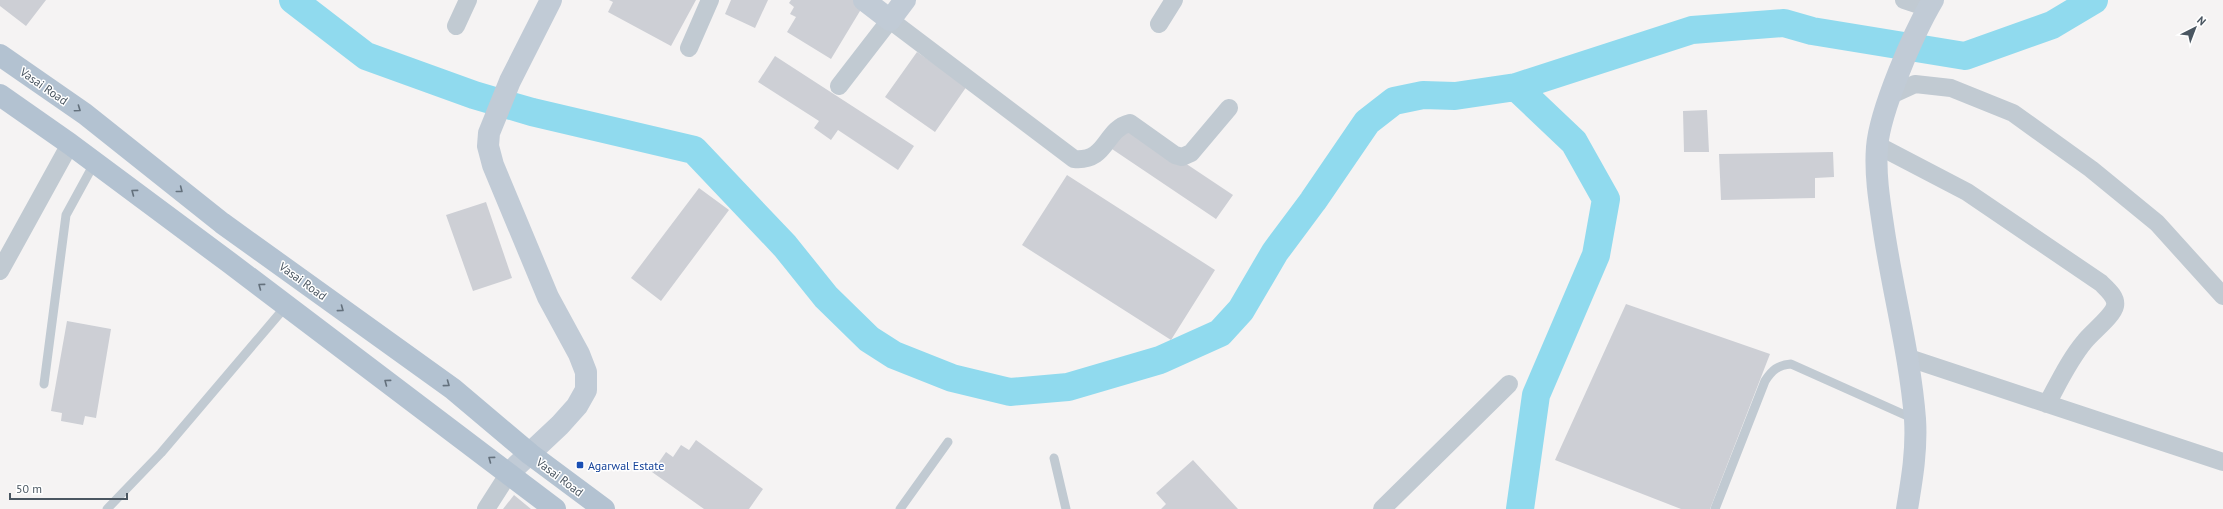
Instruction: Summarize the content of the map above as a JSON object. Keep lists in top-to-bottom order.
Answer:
{
  "streets": {
    "main road": ["Vasai Road"]
  },
  "places": {
    "transit": ["Agarwal Estate"]
  },
  "scale_bar": "50 m",
  "north": "top right"
}
